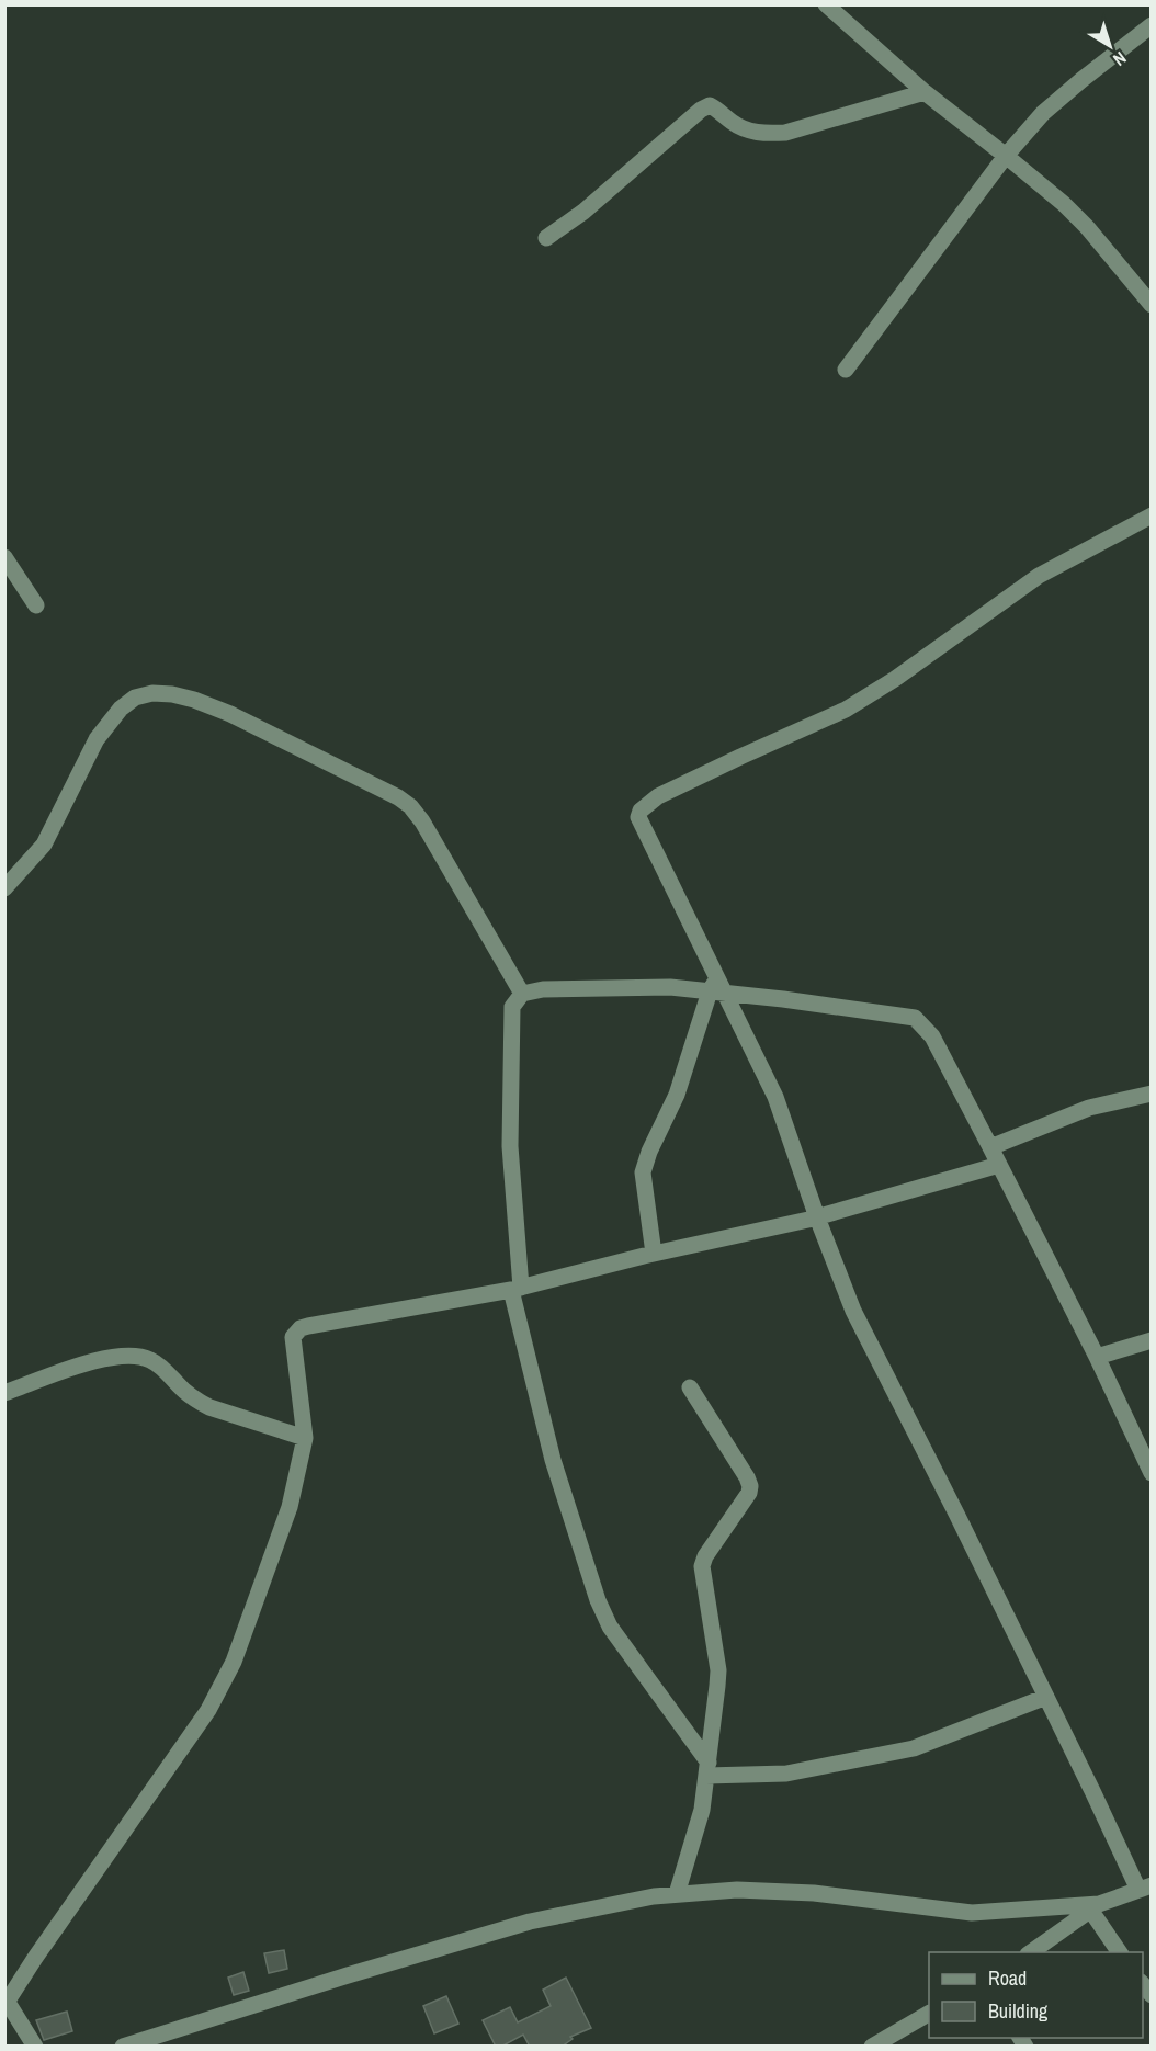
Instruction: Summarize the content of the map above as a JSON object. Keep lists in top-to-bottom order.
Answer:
{
  "legend": ["Road", "Building"],
  "north": "bottom right"
}
